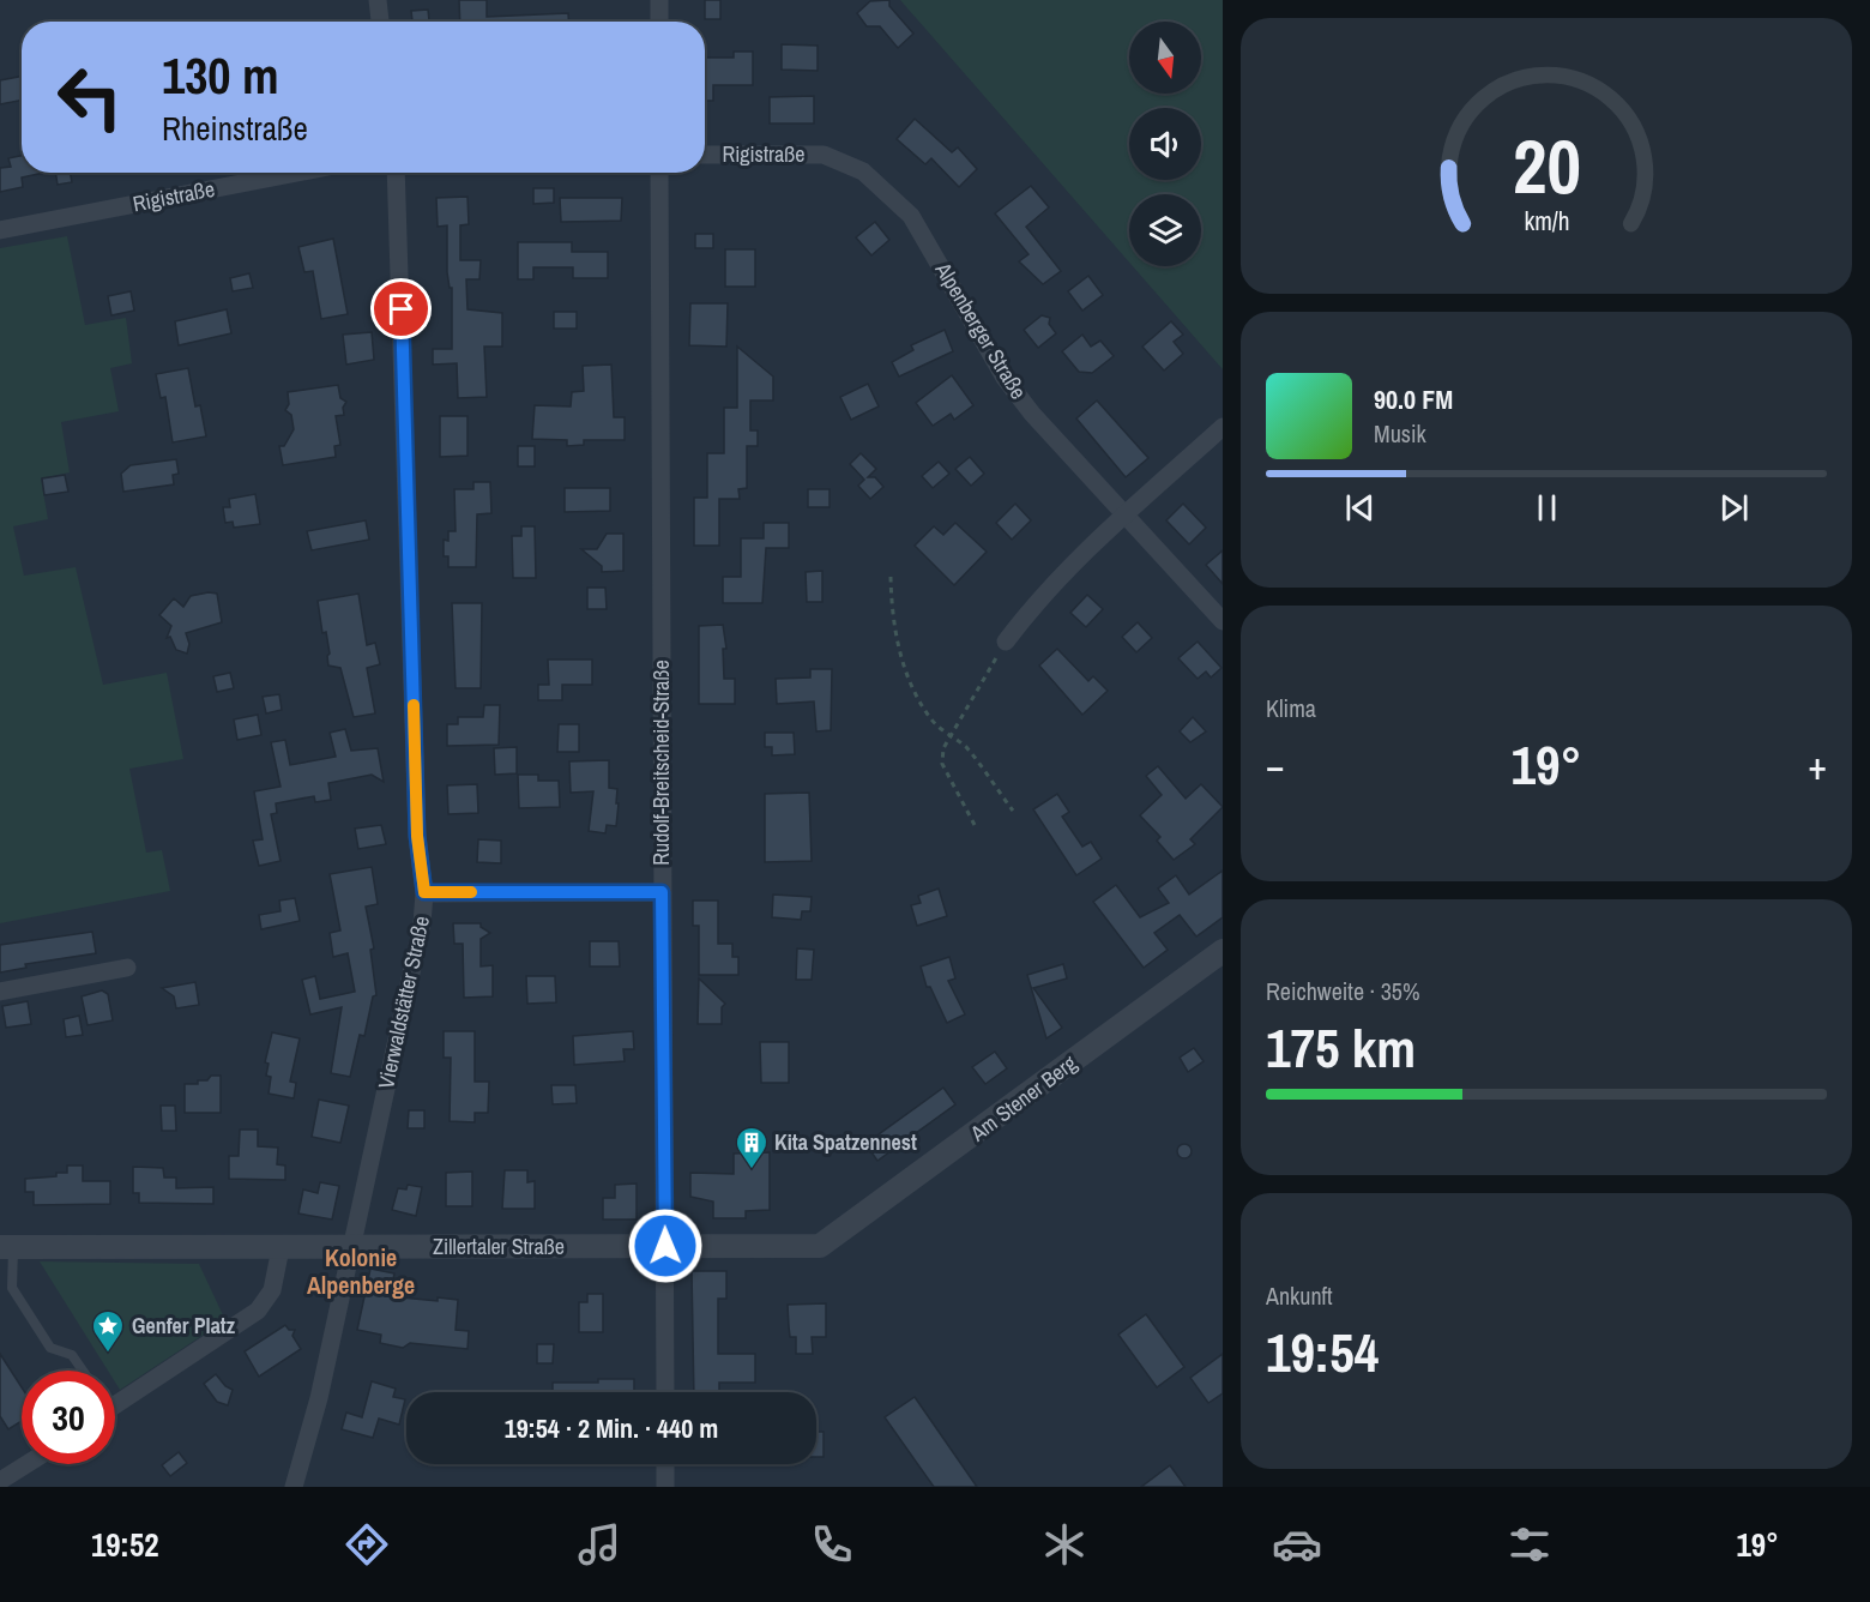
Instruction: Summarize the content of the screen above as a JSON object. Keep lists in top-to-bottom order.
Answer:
{
  "streets": {
    "street": [
      "Rigistraße",
      "Alpenberger Straße",
      "Rudolf-Breitscheid-Straße",
      "Vierwaldstätter Straße",
      "Am Stener Berg",
      "Zillertaler Straße"
    ]
  },
  "crossings": [
    ["Rigistraße", "Alpenberger Straße"],
    ["Rudolf-Breitscheid-Straße", "Zillertaler Straße"],
    ["Vierwaldstätter Straße", "Zillertaler Straße"],
    ["Am Stener Berg", "Zillertaler Straße"]
  ],
  "districts": ["Kolonie Alpenberge"],
  "places": {
    "building": ["Kita Spatzennest"],
    "place": ["Genfer Platz"]
  },
  "north": "bottom",
  "page": {
    "turn": ["130 m", "Rheinstraße"],
    "song": ["90.0 FM", "Musik"],
    "tile": [
      "Klima",
      ["Reichweite · 35%", "175 km"],
      ["Ankunft", "19:54"]
    ],
    "heat": ["−", "19°", "+"],
    "limit": "30",
    "trip": "19:54 · 2 Min. · 440 m",
    "tabs": ["19:52", "19°"],
    "gauge": ["20", "km/h"]
  }
}
